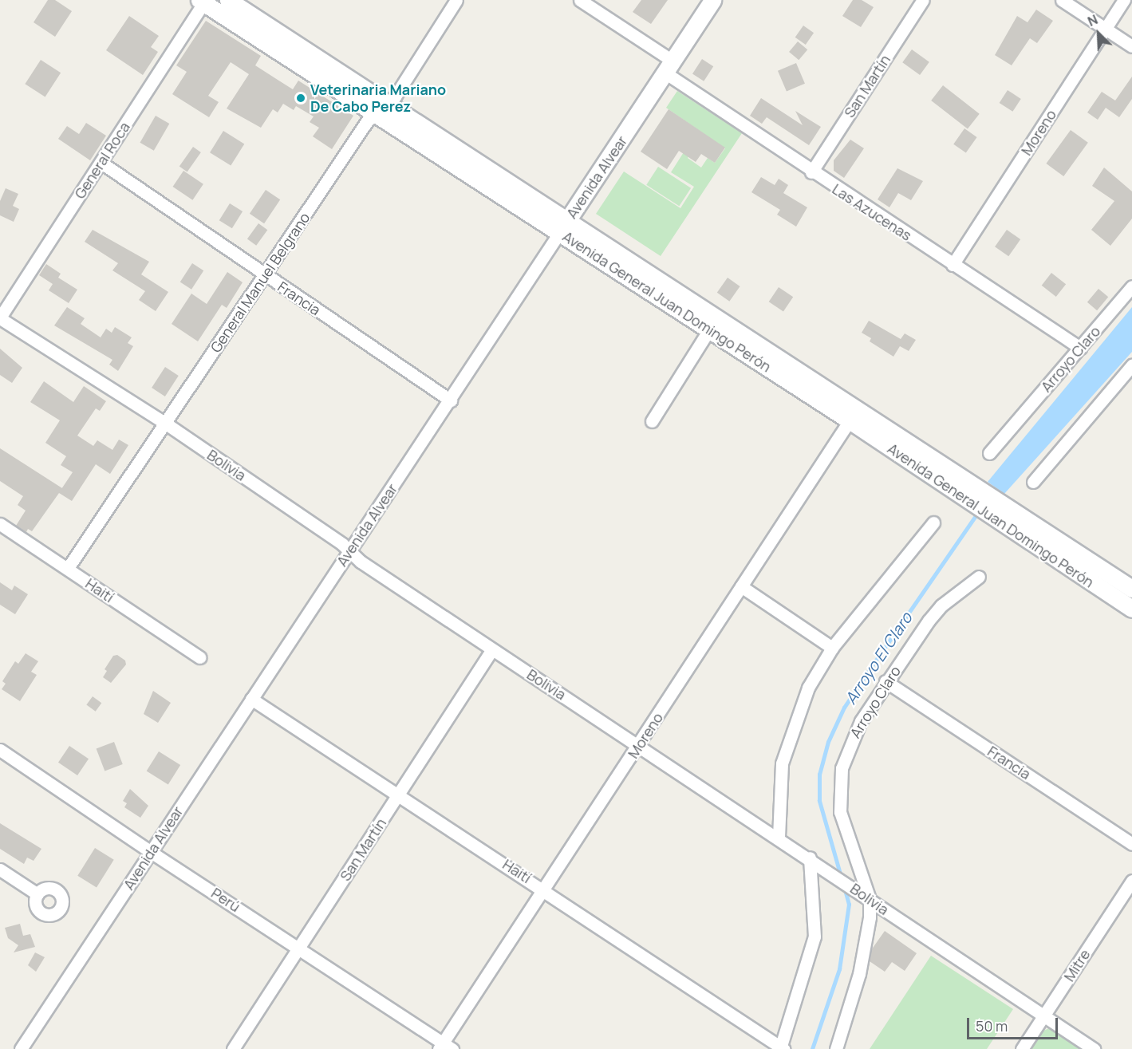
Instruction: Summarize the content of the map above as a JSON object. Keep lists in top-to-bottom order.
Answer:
{
  "streets": {
    "main road": ["Avenida Alvear", "Avenida General Juan Domingo Perón"],
    "street": [
      "San Martín",
      "Moreno",
      "General Roca",
      "Las Azucenas",
      "General Manuel Belgrano",
      "Francia",
      "Arroyo Claro",
      "Bolivia",
      "Haití",
      "Perú",
      "Mitre"
    ]
  },
  "crossings": [
    ["San Martín", "Las Azucenas"],
    ["San Martín", "Bolivia"],
    ["San Martín", "Haití"],
    ["San Martín", "Perú"],
    ["Moreno", "Las Azucenas"],
    ["Moreno", "Avenida General Juan Domingo Perón"],
    ["Moreno", "Bolivia"],
    ["Moreno", "Haití"],
    ["Moreno", "Perú"],
    ["General Roca", "Francia"],
    ["General Roca", "Avenida General Juan Domingo Perón"],
    ["General Roca", "Bolivia"],
    ["Avenida Alvear", "Las Azucenas"],
    ["Avenida Alvear", "Francia"],
    ["Avenida Alvear", "Avenida General Juan Domingo Perón"],
    ["Avenida Alvear", "Bolivia"],
    ["Avenida Alvear", "Haití"],
    ["Avenida Alvear", "Perú"],
    ["Las Azucenas", "Arroyo Claro"],
    ["General Manuel Belgrano", "Francia"],
    ["General Manuel Belgrano", "Avenida General Juan Domingo Perón"],
    ["General Manuel Belgrano", "Bolivia"],
    ["General Manuel Belgrano", "Haití"],
    ["Francia", "Arroyo Claro"],
    ["Arroyo Claro", "Bolivia"],
    ["Bolivia", "Mitre"]
  ],
  "water": ["Arroyo El Claro"],
  "places": ["Veterinaria Mariano De Cabo Perez"],
  "scale_bar": "50 m",
  "north": "top left"
}
